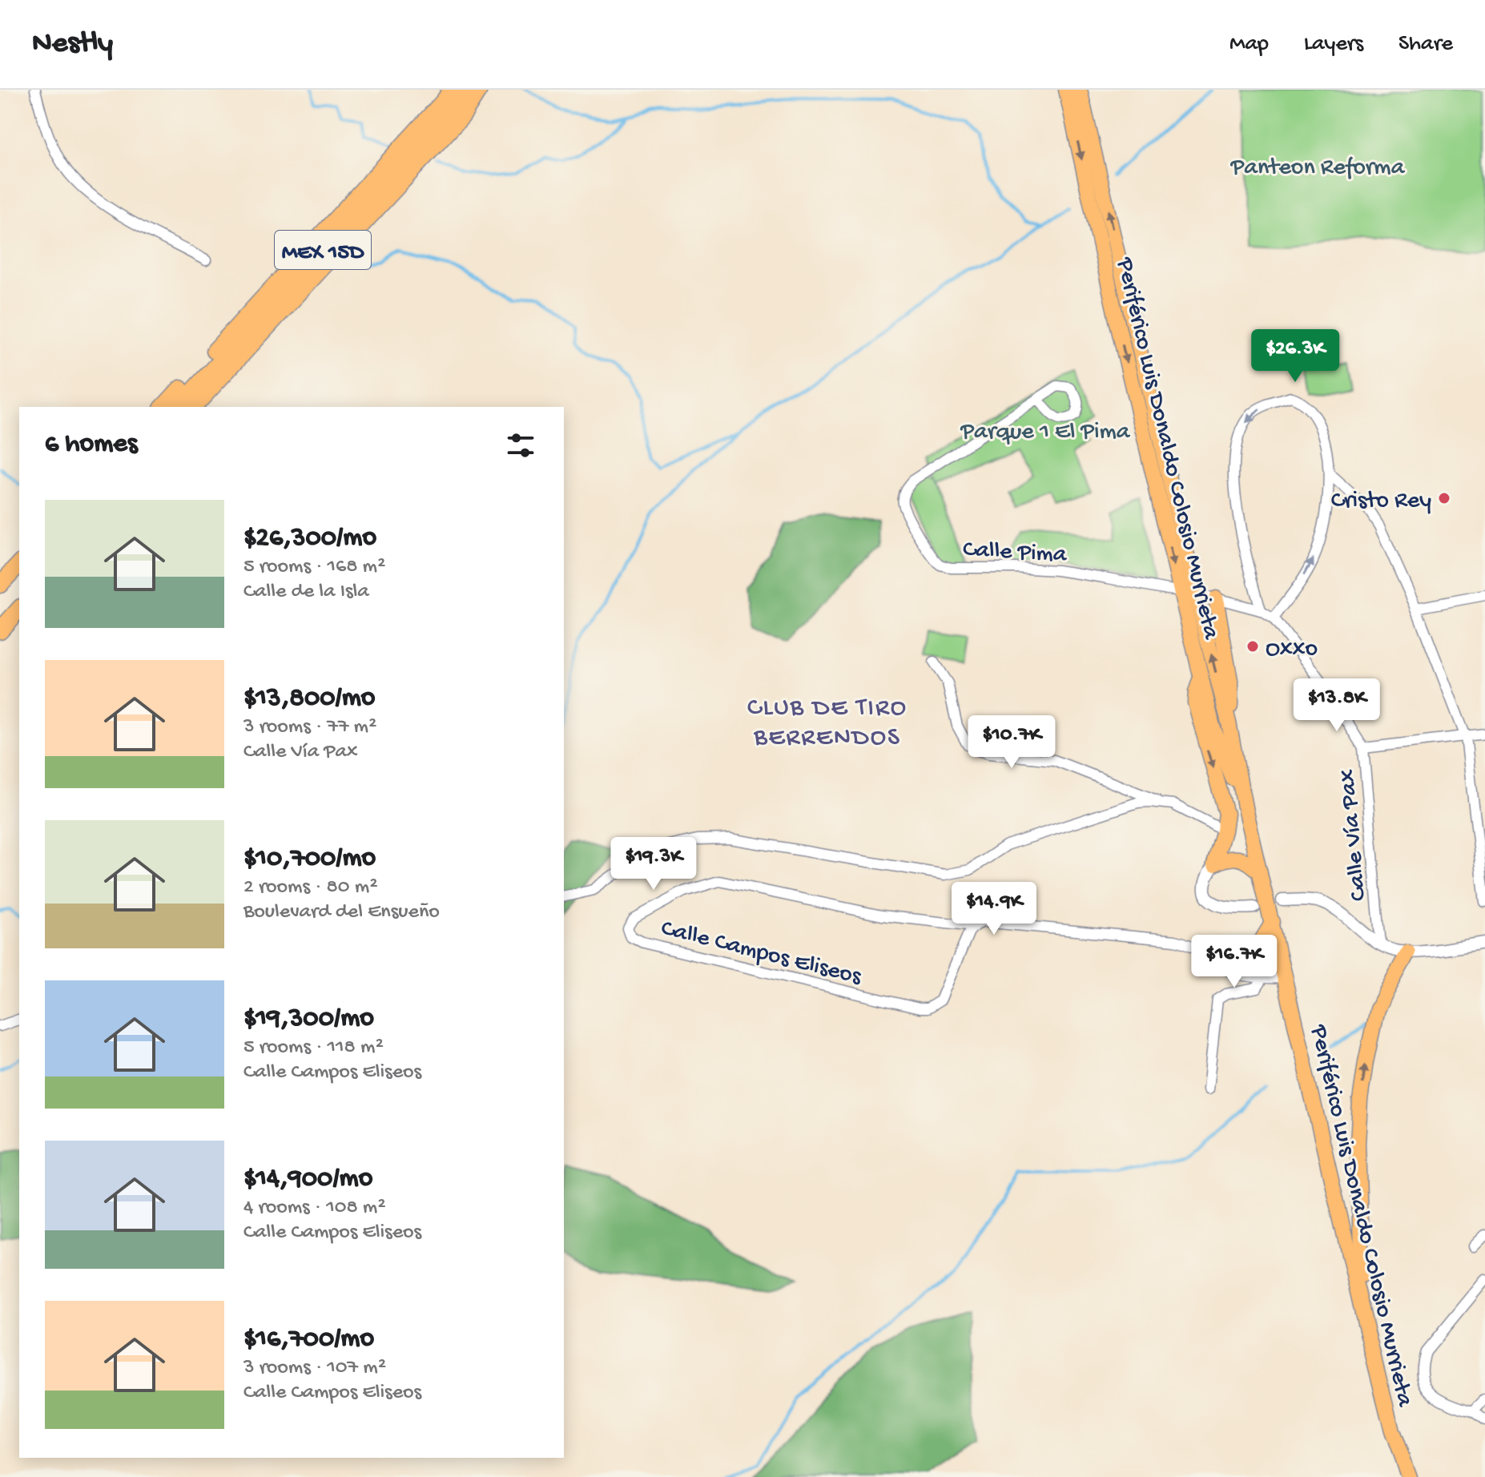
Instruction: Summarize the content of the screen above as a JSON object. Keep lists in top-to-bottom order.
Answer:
{
  "streets": {
    "highway": ["MEX 15D"],
    "main road": ["Periférico Luis Donaldo Colosio Murrieta"],
    "street": ["Calle Pima", "Calle Vía Pax", "Calle Campos Eliseos"]
  },
  "crossings": [
    ["Periférico Luis Donaldo Colosio Murrieta", "Calle Pima"],
    ["Periférico Luis Donaldo Colosio Murrieta", "Calle Vía Pax"],
    ["Periférico Luis Donaldo Colosio Murrieta", "Calle Campos Eliseos"],
    ["Calle Pima", "Calle Vía Pax"]
  ],
  "districts": ["CLUB DE TIRO BERRENDOS"],
  "parks": ["Panteon Reforma", "Parque 1 El Pima"],
  "places": ["Cristo Rey", "Oxxo"],
  "page": {
    "header": "Nestly",
    "nav": ["Map", "Layers", "Share"],
    "price": [
      "$26.3K",
      "$13.8K",
      "$10.7K",
      "$19.3K",
      "$14.9K",
      "$16.7K"
    ],
    "heading": "6 homes",
    "list": [
      {
        "name": "$26,300/mo",
        "note": "5 rooms · 168 m² · Calle de la Isla"
      },
      {
        "name": "$13,800/mo",
        "note": "3 rooms · 77 m² · Calle Vía Pax"
      },
      {
        "name": "$10,700/mo",
        "note": "2 rooms · 80 m² · Boulevard del Ensueño"
      },
      {
        "name": "$19,300/mo",
        "note": "5 rooms · 118 m² · Calle Campos Eliseos"
      },
      {
        "name": "$14,900/mo",
        "note": "4 rooms · 108 m² · Calle Campos Eliseos"
      },
      {
        "name": "$16,700/mo",
        "note": "3 rooms · 107 m² · Calle Campos Eliseos"
      }
    ]
  }
}
